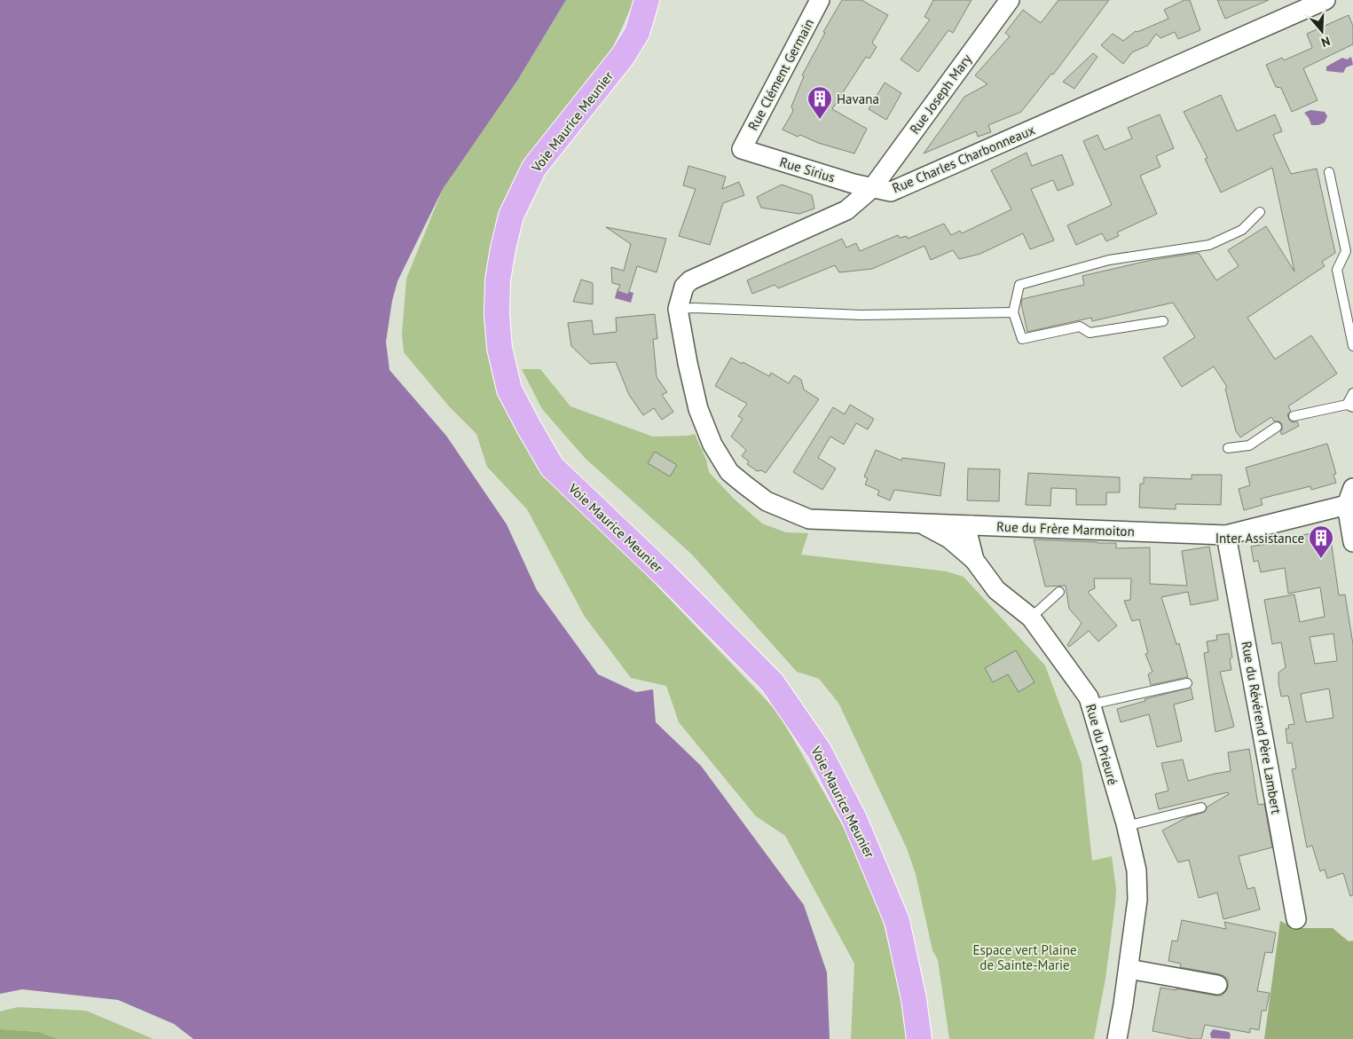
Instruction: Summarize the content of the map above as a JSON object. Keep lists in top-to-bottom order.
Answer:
{
  "streets": {
    "main road": ["Voie Maurice Meunier"],
    "street": [
      "Rue Clément Germain",
      "Rue Joseph Mary",
      "Rue Charles Charbonneaux",
      "Rue Sirius",
      "Rue du Frère Marmoiton",
      "Rue du Révérend Père Lambert",
      "Rue du Prieuré"
    ]
  },
  "crossings": [
    ["Rue Clément Germain", "Rue Sirius"],
    ["Rue Joseph Mary", "Rue Charles Charbonneaux"],
    ["Rue Joseph Mary", "Rue Sirius"],
    ["Rue Charles Charbonneaux", "Rue Sirius"],
    ["Rue Charles Charbonneaux", "Rue du Frère Marmoiton"],
    ["Rue du Frère Marmoiton", "Rue du Révérend Père Lambert"],
    ["Rue du Frère Marmoiton", "Rue du Prieuré"]
  ],
  "parks": ["Espace vert Plaine de Sainte-Marie"],
  "places": {
    "building": ["Havana", "Inter Assistance"]
  },
  "north": "bottom"
}
